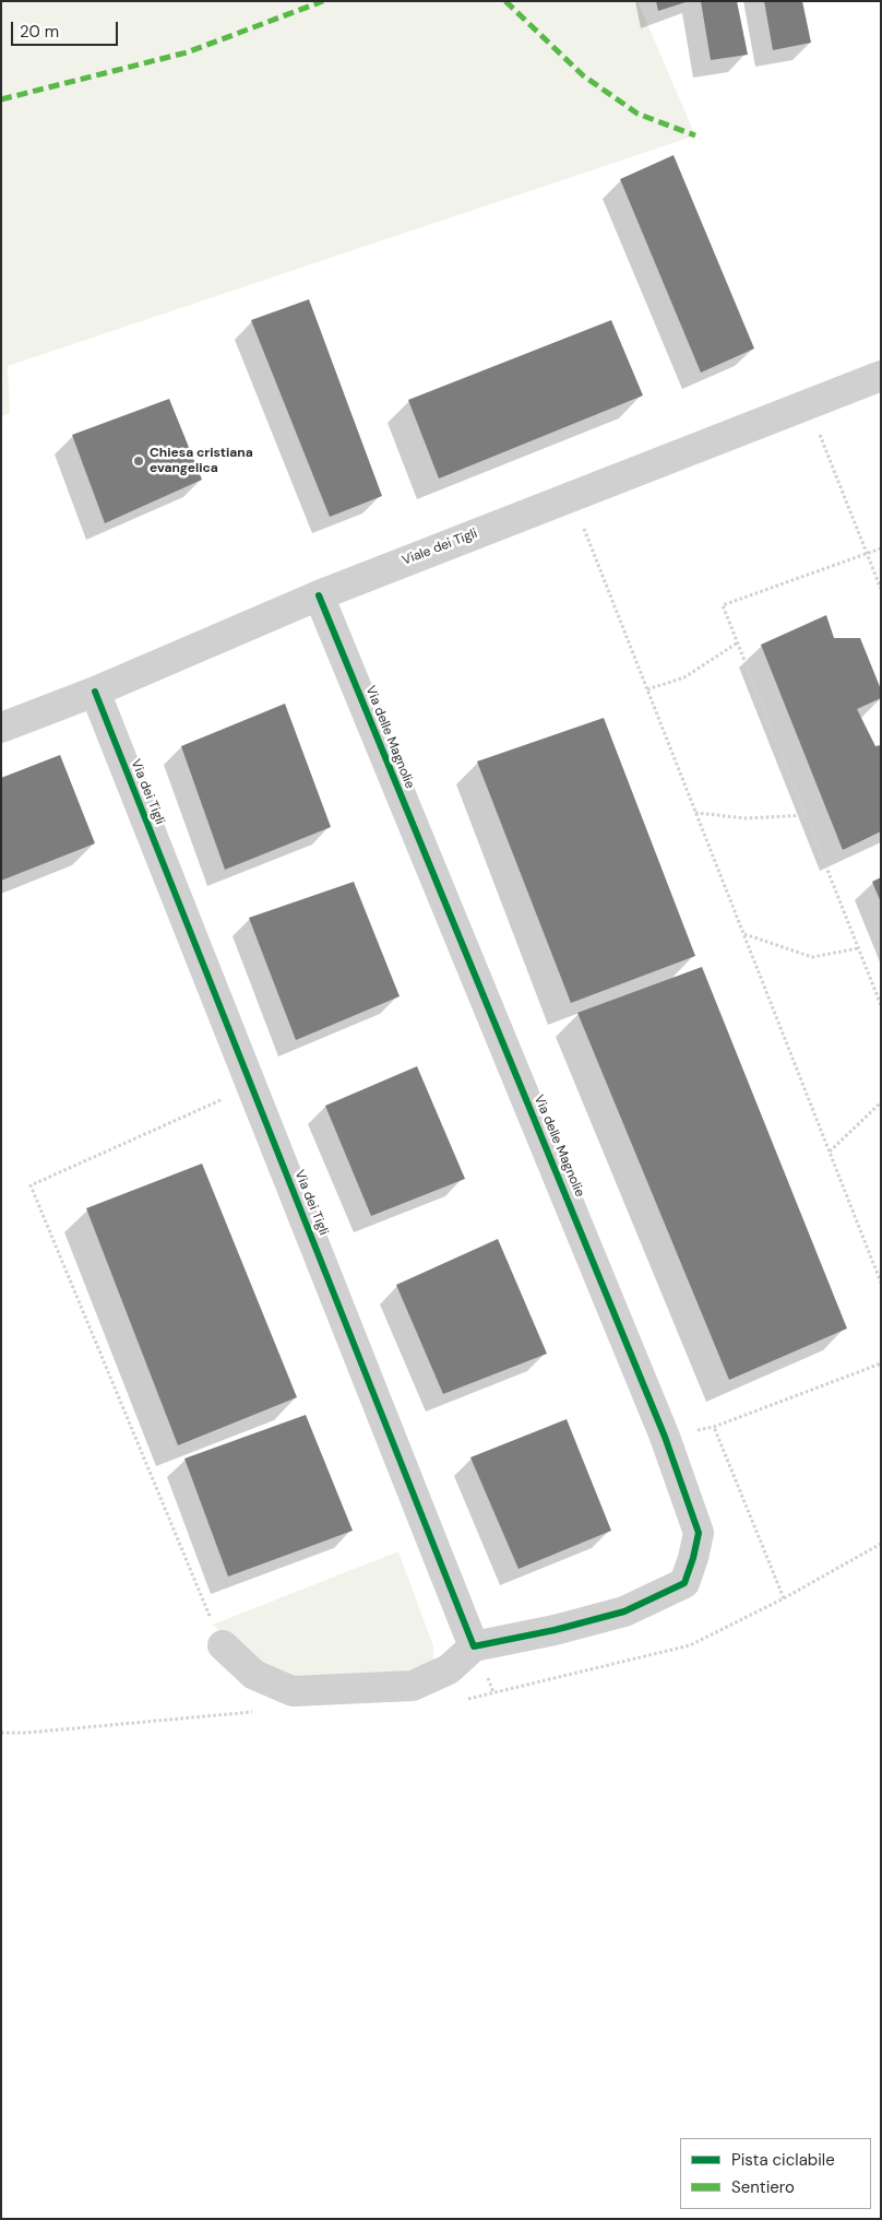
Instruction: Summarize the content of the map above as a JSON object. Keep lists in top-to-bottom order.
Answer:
{
  "streets": {
    "street": ["Viale dei Tigli", "Via delle Magnolie", "Via dei Tigli"]
  },
  "crossings": [
    ["Viale dei Tigli", "Via delle Magnolie"],
    ["Viale dei Tigli", "Via dei Tigli"],
    ["Via delle Magnolie", "Via dei Tigli"]
  ],
  "places": ["Chiesa cristiana evangelica"],
  "legend": ["Pista ciclabile", "Sentiero"],
  "scale_bar": "20 m"
}
